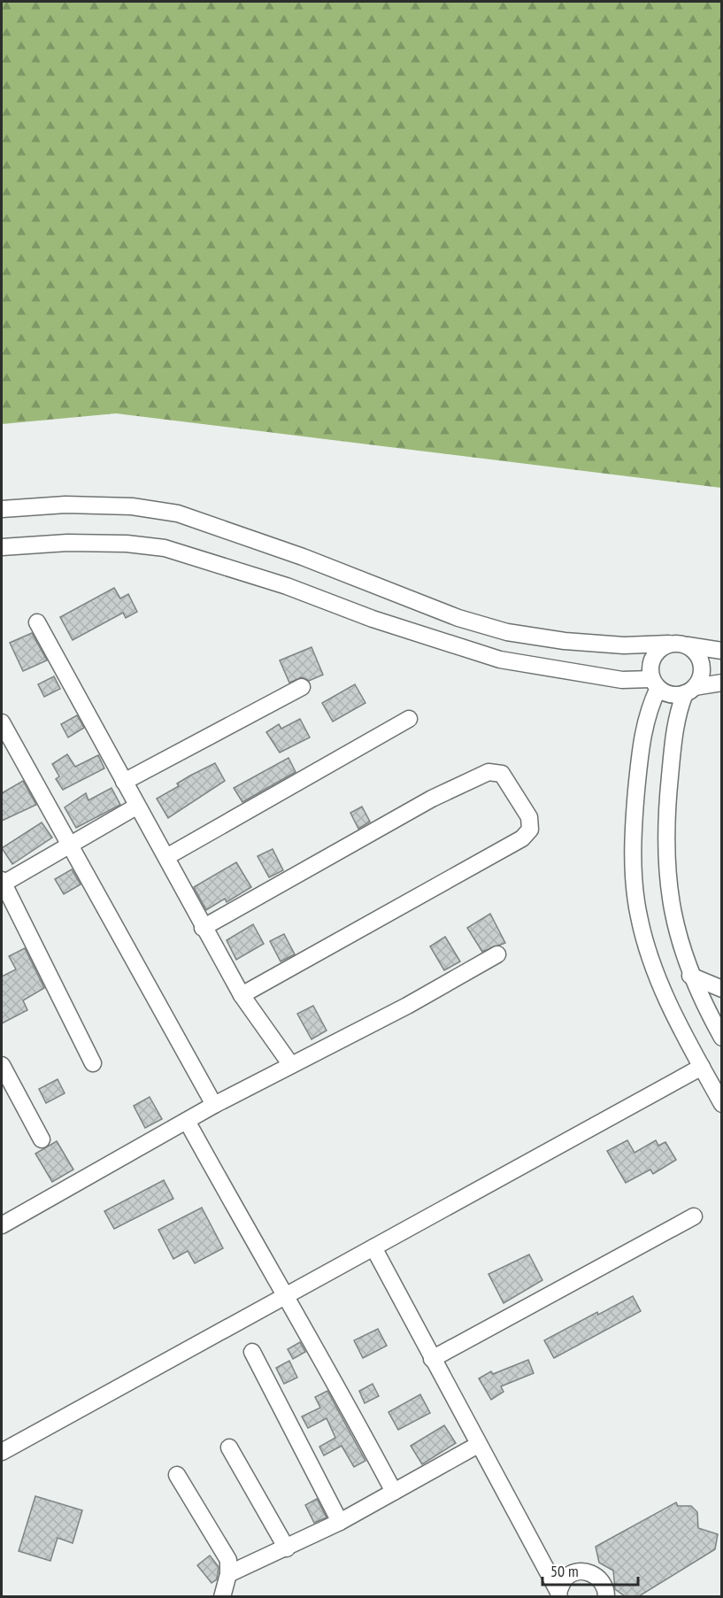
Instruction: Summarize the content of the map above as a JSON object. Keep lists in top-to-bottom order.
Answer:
{
  "scale_bar": "50 m"
}
